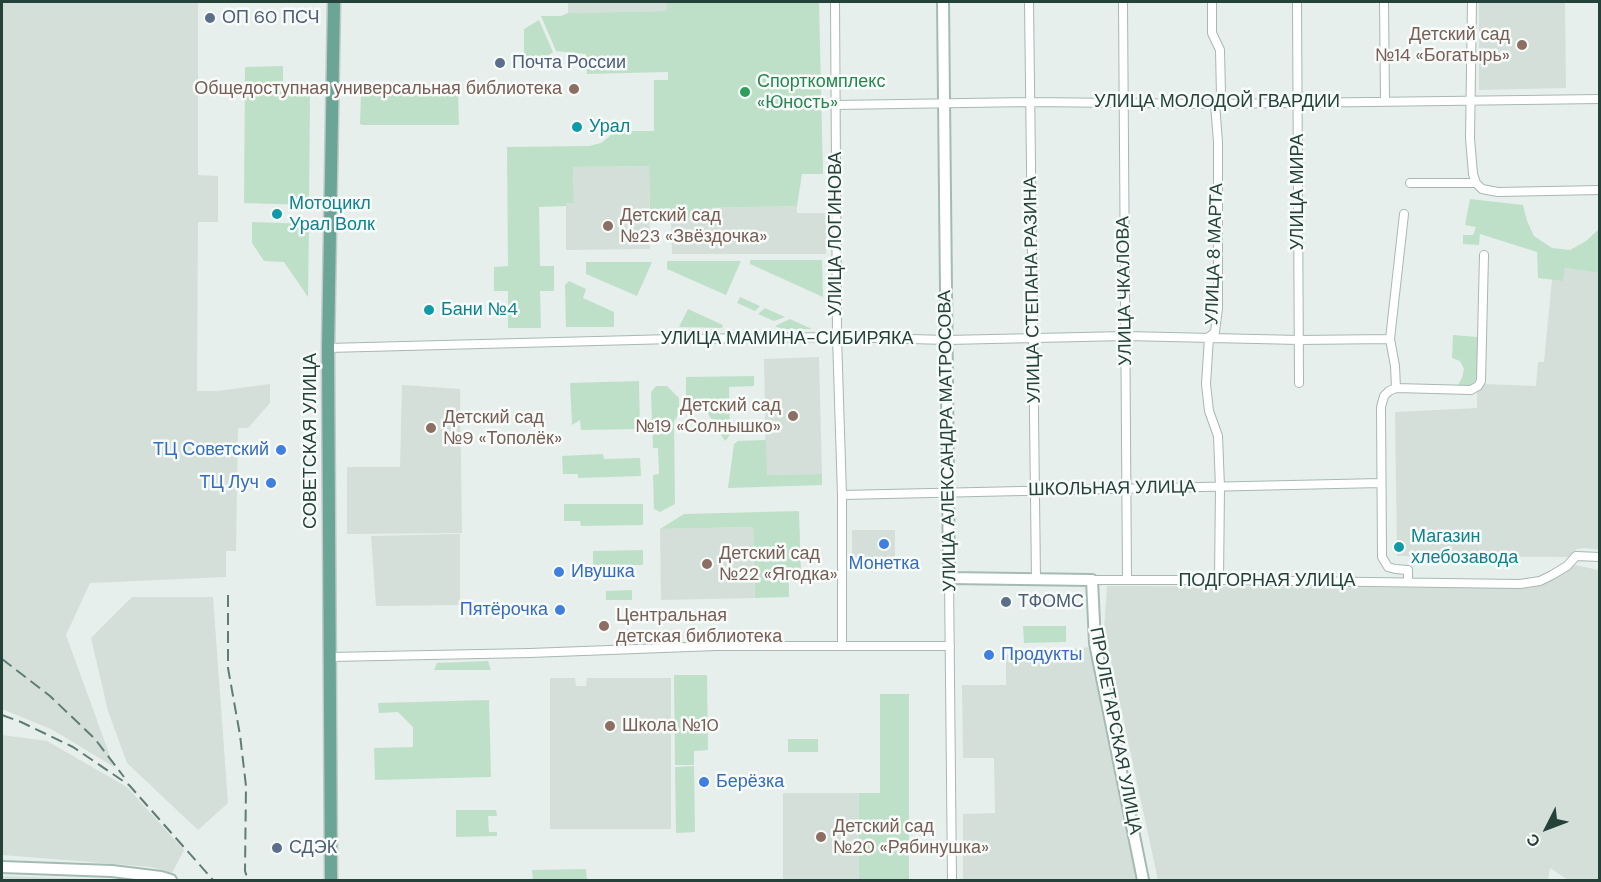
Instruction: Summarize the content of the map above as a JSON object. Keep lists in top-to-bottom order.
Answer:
{
  "streets": {
    "main road": ["СОВЕТСКАЯ УЛИЦА"],
    "street": [
      "УЛИЦА МОЛОДОЙ ГВАРДИИ",
      "УЛИЦА МИРА",
      "УЛИЦА ЛОГИНОВА",
      "УЛИЦА 8 МАРТА",
      "УЛИЦА СТЕПАНА РАЗИНА",
      "УЛИЦА ЧКАЛОВА",
      "УЛИЦА МАМИНА-СИБИРЯКА",
      "УЛИЦА АЛЕКСАНДРА МАТРОСОВА",
      "ШКОЛЬНАЯ УЛИЦА",
      "ПОДГОРНАЯ УЛИЦА",
      "ПРОЛЕТАРСКАЯ УЛИЦА"
    ]
  },
  "crossings": [
    ["УЛИЦА МОЛОДОЙ ГВАРДИИ", "УЛИЦА МИРА"],
    ["УЛИЦА МОЛОДОЙ ГВАРДИИ", "УЛИЦА ЛОГИНОВА"],
    ["УЛИЦА МОЛОДОЙ ГВАРДИИ", "УЛИЦА 8 МАРТА"],
    ["УЛИЦА МОЛОДОЙ ГВАРДИИ", "УЛИЦА СТЕПАНА РАЗИНА"],
    ["УЛИЦА МОЛОДОЙ ГВАРДИИ", "УЛИЦА ЧКАЛОВА"],
    ["УЛИЦА МОЛОДОЙ ГВАРДИИ", "УЛИЦА АЛЕКСАНДРА МАТРОСОВА"],
    ["УЛИЦА МИРА", "УЛИЦА МАМИНА-СИБИРЯКА"],
    ["УЛИЦА ЛОГИНОВА", "УЛИЦА МАМИНА-СИБИРЯКА"],
    ["УЛИЦА ЛОГИНОВА", "ШКОЛЬНАЯ УЛИЦА"],
    ["УЛИЦА 8 МАРТА", "УЛИЦА МАМИНА-СИБИРЯКА"],
    ["УЛИЦА 8 МАРТА", "ШКОЛЬНАЯ УЛИЦА"],
    ["УЛИЦА 8 МАРТА", "ПОДГОРНАЯ УЛИЦА"],
    ["УЛИЦА СТЕПАНА РАЗИНА", "УЛИЦА МАМИНА-СИБИРЯКА"],
    ["УЛИЦА СТЕПАНА РАЗИНА", "ШКОЛЬНАЯ УЛИЦА"],
    ["УЛИЦА СТЕПАНА РАЗИНА", "ПОДГОРНАЯ УЛИЦА"],
    ["УЛИЦА ЧКАЛОВА", "УЛИЦА МАМИНА-СИБИРЯКА"],
    ["УЛИЦА ЧКАЛОВА", "ШКОЛЬНАЯ УЛИЦА"],
    ["УЛИЦА ЧКАЛОВА", "ПОДГОРНАЯ УЛИЦА"],
    ["УЛИЦА МАМИНА-СИБИРЯКА", "СОВЕТСКАЯ УЛИЦА"],
    ["УЛИЦА МАМИНА-СИБИРЯКА", "УЛИЦА АЛЕКСАНДРА МАТРОСОВА"],
    ["УЛИЦА АЛЕКСАНДРА МАТРОСОВА", "ШКОЛЬНАЯ УЛИЦА"],
    ["УЛИЦА АЛЕКСАНДРА МАТРОСОВА", "ПОДГОРНАЯ УЛИЦА"],
    ["ПОДГОРНАЯ УЛИЦА", "ПРОЛЕТАРСКАЯ УЛИЦА"]
  ],
  "places": [
    "ОП 60 ПСЧ",
    "Детский сад №14 «Богатырь»",
    "Почта России",
    "Общедоступная универсальная библиотека",
    "Спорткомплекс «Юность»",
    "Урал",
    "Мотоцикл Урал Волк",
    "Детский сад №23 «Звёздочка»",
    "Бани №4",
    "Детский сад №19 «Солнышко»",
    "Детский сад №9 «Тополёк»",
    "ТЦ Советский",
    "ТЦ Луч",
    "Монетка",
    "Магазин хлебозавода",
    "Детский сад №22 «Ягодка»",
    "Ивушка",
    "ТФОМС",
    "Пятёрочка",
    "Центральная детская библиотека",
    "Продукты",
    "Школа №10",
    "Берёзка",
    "Детский сад №20 «Рябинушка»",
    "СДЭК"
  ],
  "north": "bottom left"
}
